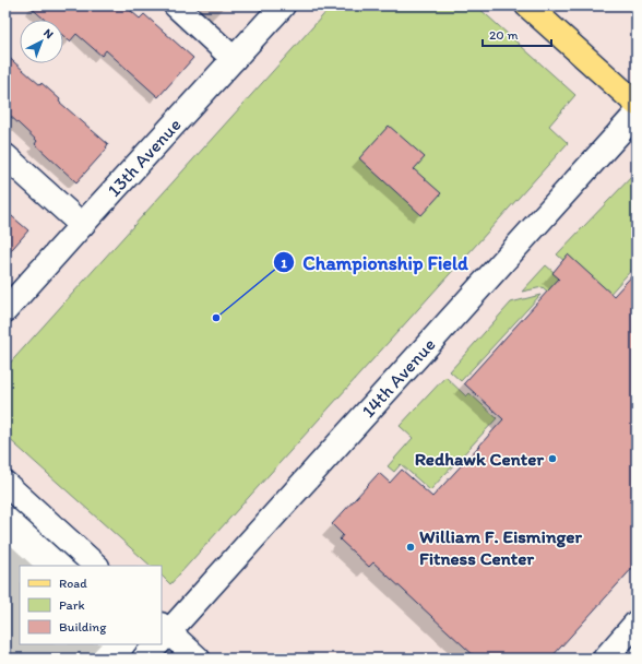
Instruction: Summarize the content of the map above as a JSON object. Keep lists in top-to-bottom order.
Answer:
{
  "streets": {
    "street": ["13th Avenue", "14th Avenue"]
  },
  "places": ["Championship Field", "Redhawk Center", "William F. Eisminger Fitness Center"],
  "legend": ["Road", "Park", "Building"],
  "scale_bar": "20 m",
  "north": "top right"
}
